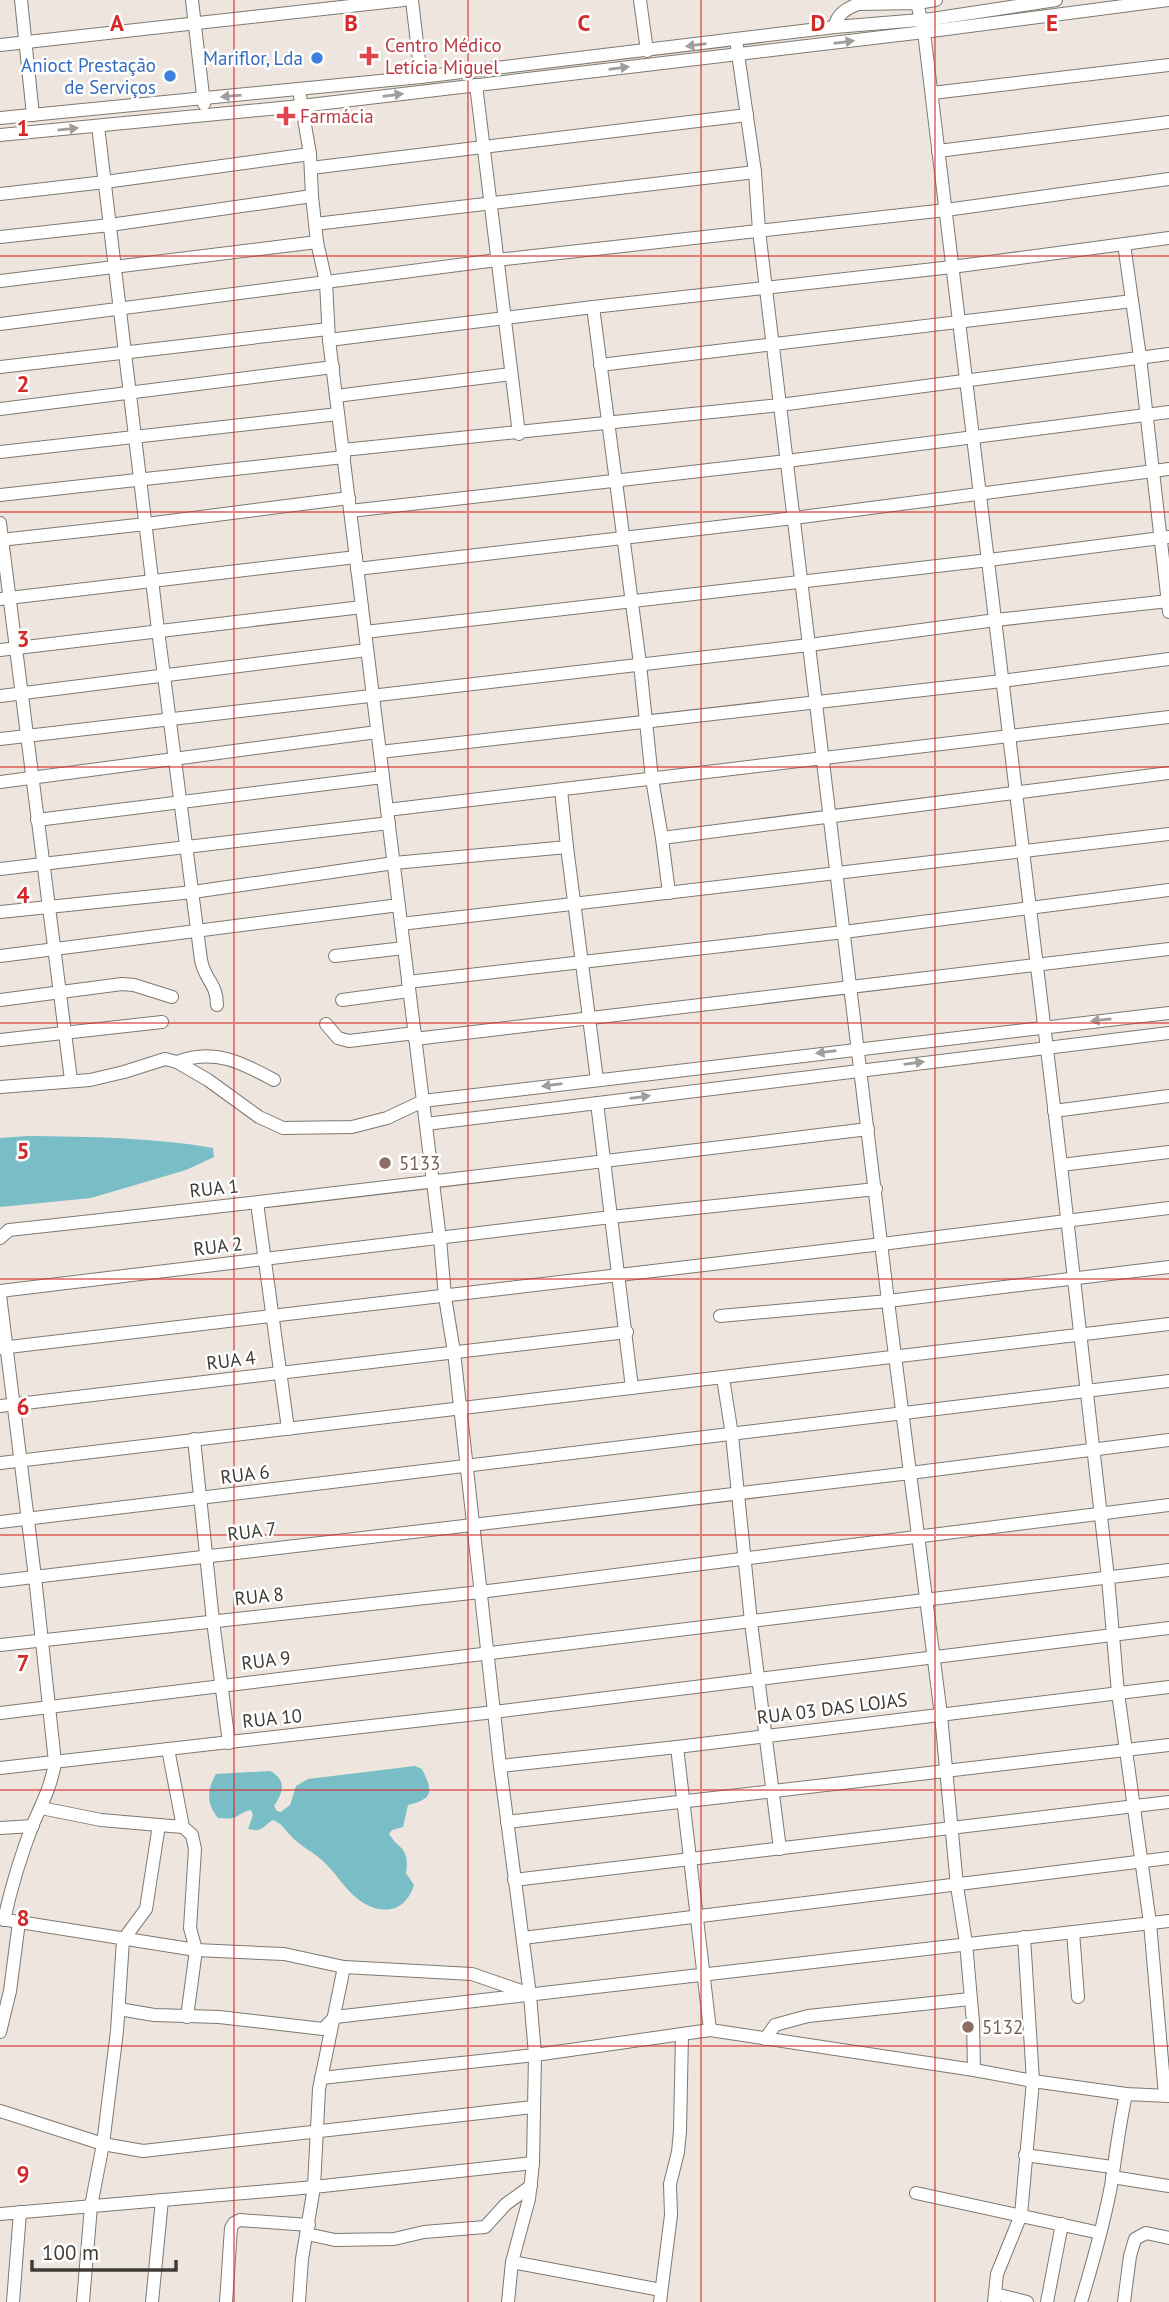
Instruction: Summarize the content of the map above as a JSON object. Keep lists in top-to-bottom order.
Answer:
{
  "streets": {
    "street": [
      "RUA 1",
      "RUA 2",
      "RUA 4",
      "RUA 6",
      "RUA 7",
      "RUA 8",
      "RUA 9",
      "RUA 03 DAS LOJAS",
      "RUA 10"
    ]
  },
  "places": {
    "health": ["Centro Médico Letícia Miguel", "Farmácia"],
    "other": [
      "Mariflor, Lda",
      "Anioct Prestação de Serviços",
      "5133",
      "5132"
    ]
  },
  "scale_bar": "100 m",
  "grid": {
    "columns": [
      "A",
      "B",
      "C",
      "D",
      "E"
    ],
    "rows": [
      "1",
      "2",
      "3",
      "4",
      "5",
      "6",
      "7",
      "8",
      "9"
    ]
  }
}
